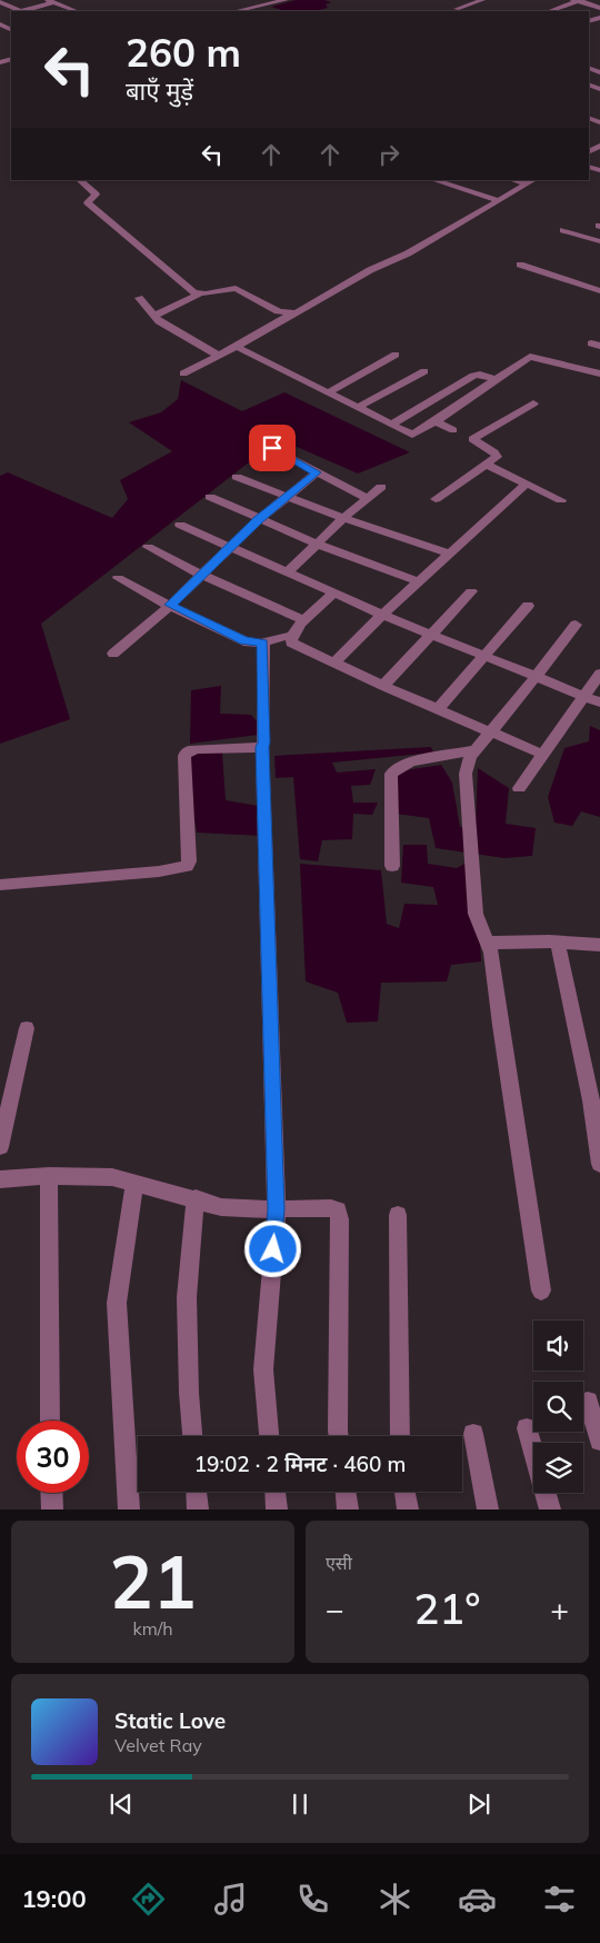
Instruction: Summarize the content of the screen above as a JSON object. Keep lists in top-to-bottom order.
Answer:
{
  "page": {
    "turn": ["260 m", "बाएँ मुड़ें"],
    "limit": "30",
    "trip": "19:02 · 2 मिनट · 460 m",
    "tile": [
      ["21", "km/h"],
      "एसी"
    ],
    "heat": ["−", "21°", "+"],
    "song": ["Static Love", "Velvet Ray"],
    "tabs": "19:00"
  }
}
